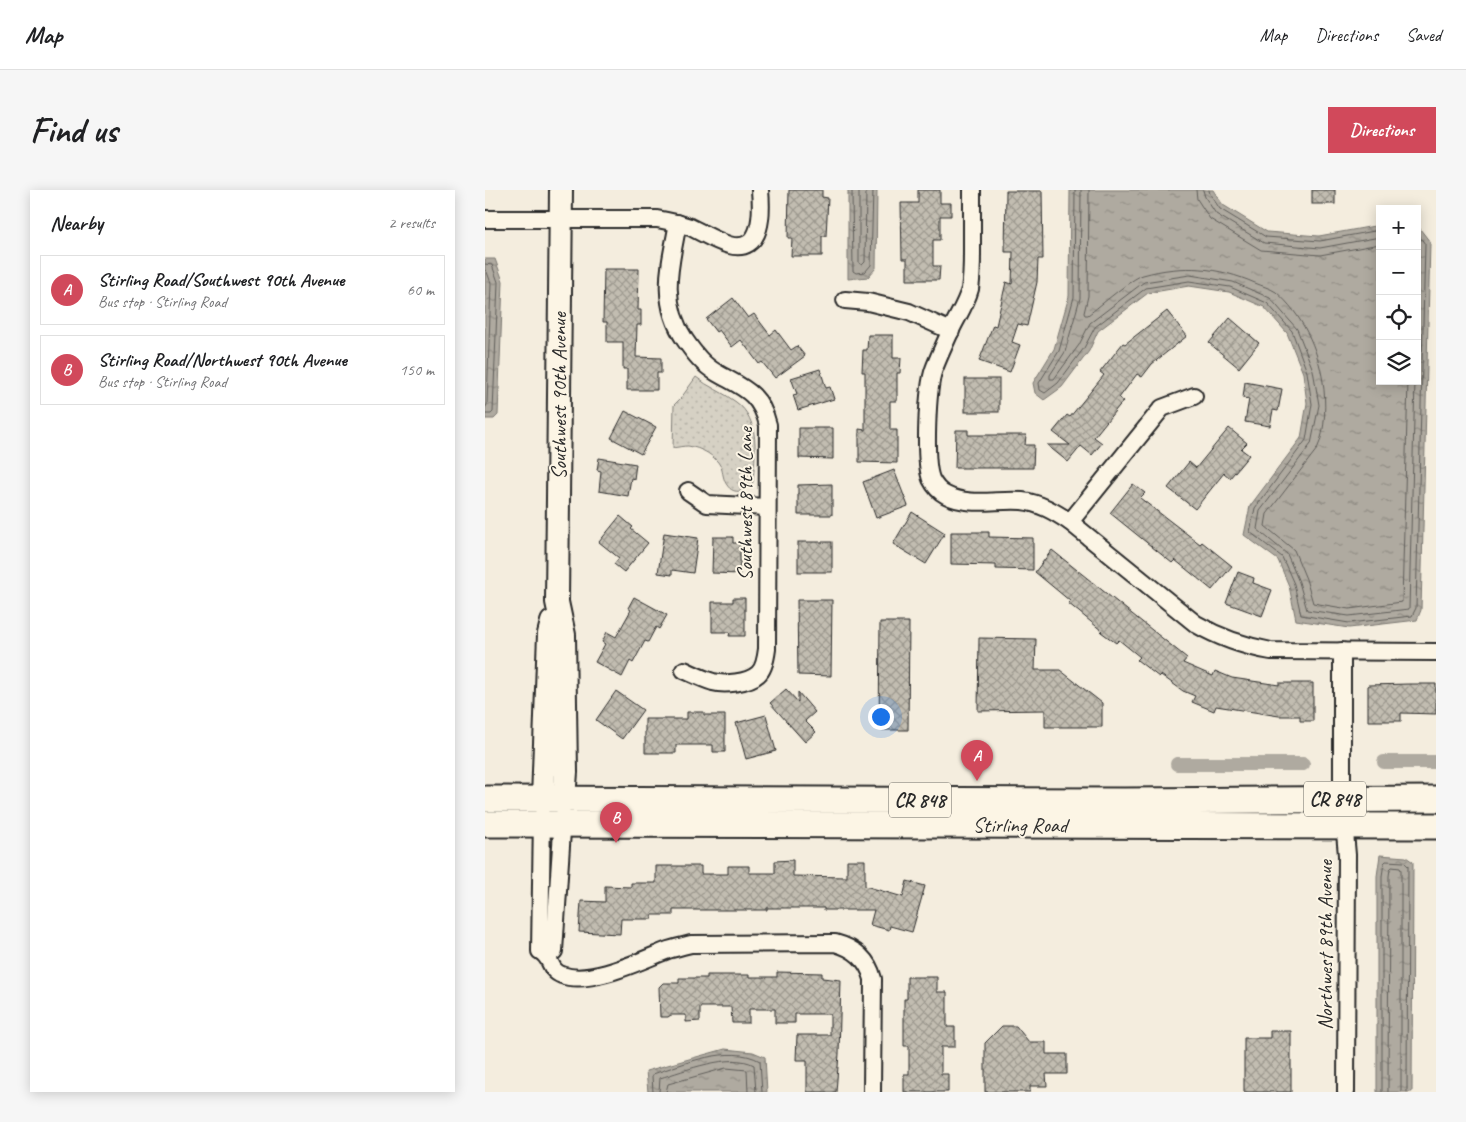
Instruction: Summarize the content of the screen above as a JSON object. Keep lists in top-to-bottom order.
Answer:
{
  "streets": {
    "main road": ["CR 848", "Stirling Road"],
    "street": ["Southwest 90th Avenue", "Southwest 89th Lane", "Northwest 89th Avenue"]
  },
  "crossings": [
    ["Southwest 90th Avenue", "Stirling Road"],
    ["Stirling Road", "Northwest 89th Avenue"]
  ],
  "page": {
    "header": "Map",
    "nav": ["Map", "Directions", "Saved"],
    "buttons": "Directions",
    "title": "Find us",
    "heading": ["Nearby", "2 results"],
    "map_buttons": ["+", "−"],
    "list": [
      {
        "mark": "A",
        "name": "Stirling Road/Southwest 90th Avenue",
        "note": "Bus stop · Stirling Road",
        "value": "60 m"
      },
      {
        "mark": "B",
        "name": "Stirling Road/Northwest 90th Avenue",
        "note": "Bus stop · Stirling Road",
        "value": "150 m"
      }
    ],
    "pins": ["A", "B"]
  }
}
